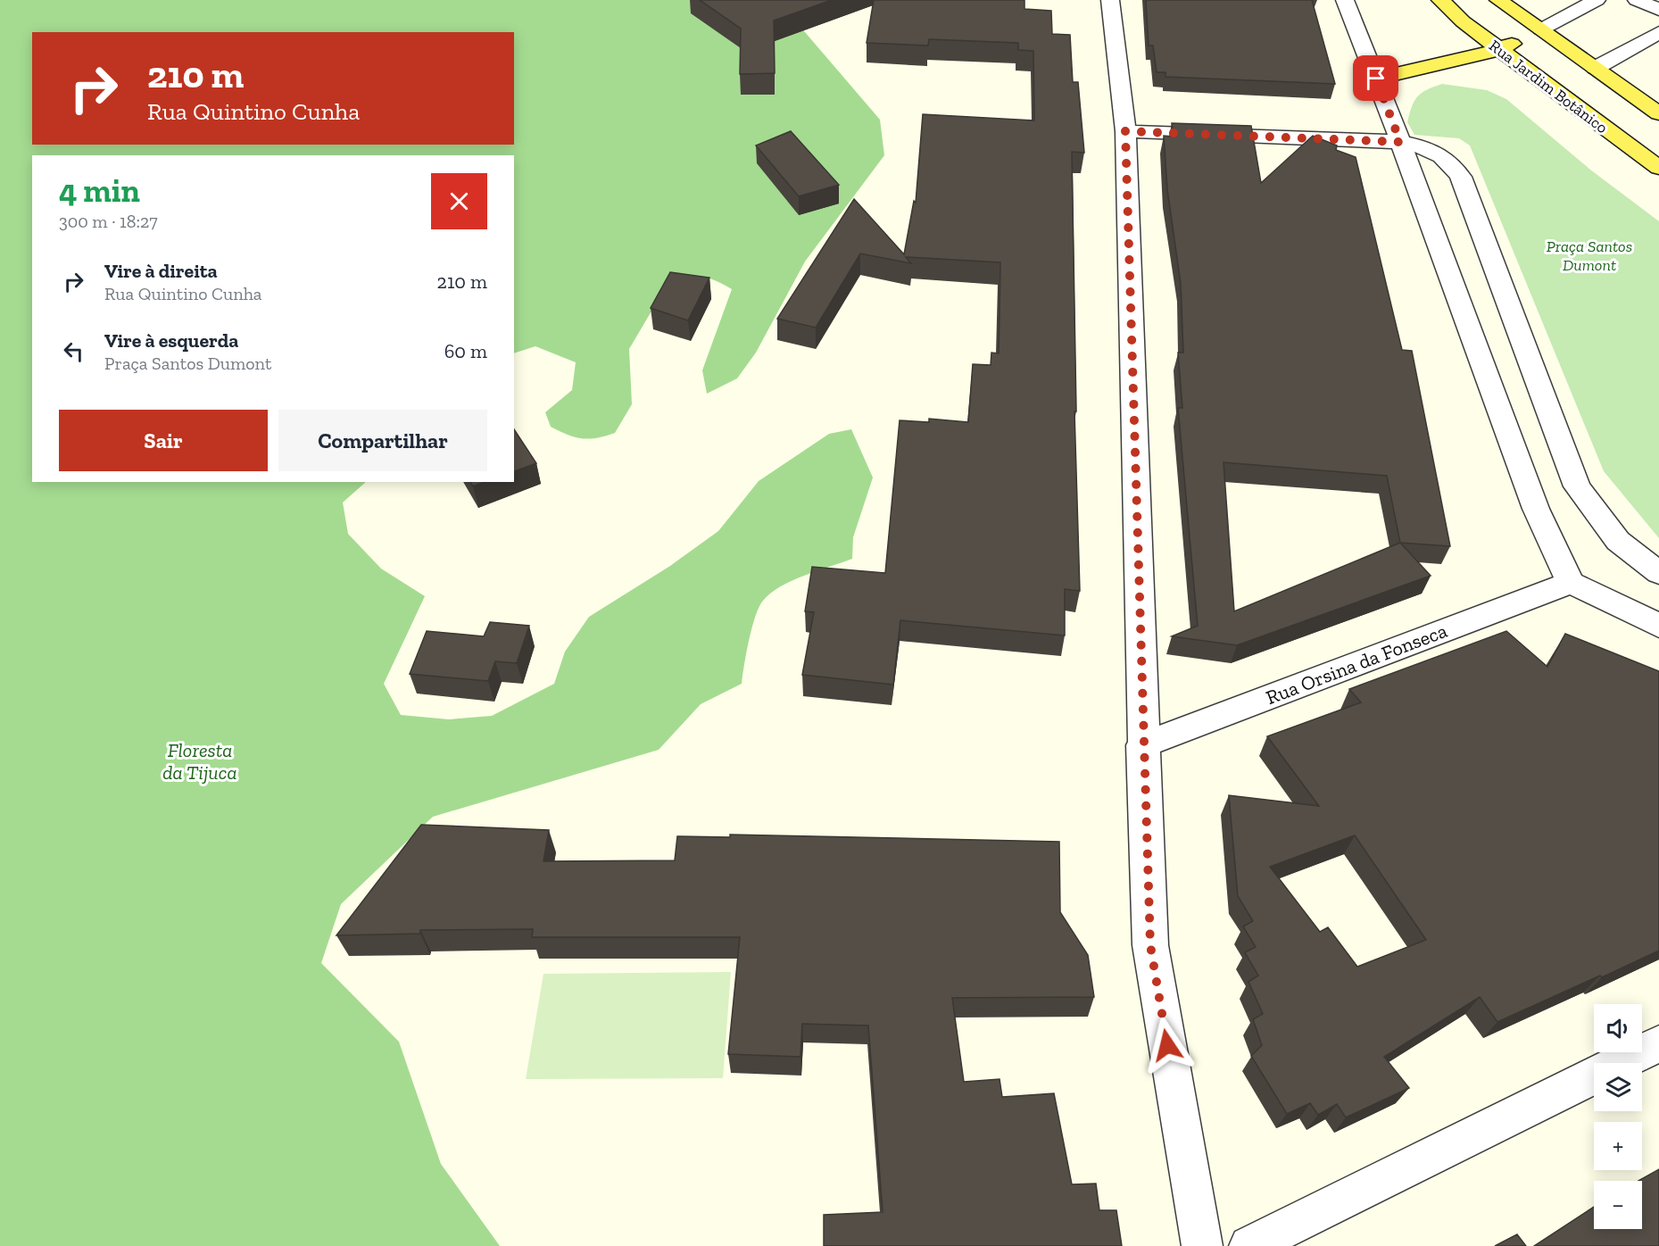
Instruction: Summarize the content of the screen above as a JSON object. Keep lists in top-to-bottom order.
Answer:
{
  "streets": {
    "main road": ["Rua Jardim Botânico"],
    "street": ["Rua Orsina da Fonseca"]
  },
  "parks": ["Praça Santos Dumont", "Floresta da Tijuca"],
  "page": {
    "turn": ["210 m", "Rua Quintino Cunha"],
    "heading": ["4 min", "300 m · 18:27"],
    "list": [
      {
        "name": "Vire à direita",
        "note": "Rua Quintino Cunha",
        "value": "210 m"
      },
      {
        "name": "Vire à esquerda",
        "note": "Praça Santos Dumont",
        "value": "60 m"
      }
    ],
    "buttons": ["Sair", "Compartilhar"],
    "map_buttons": ["+", "−"]
  }
}
